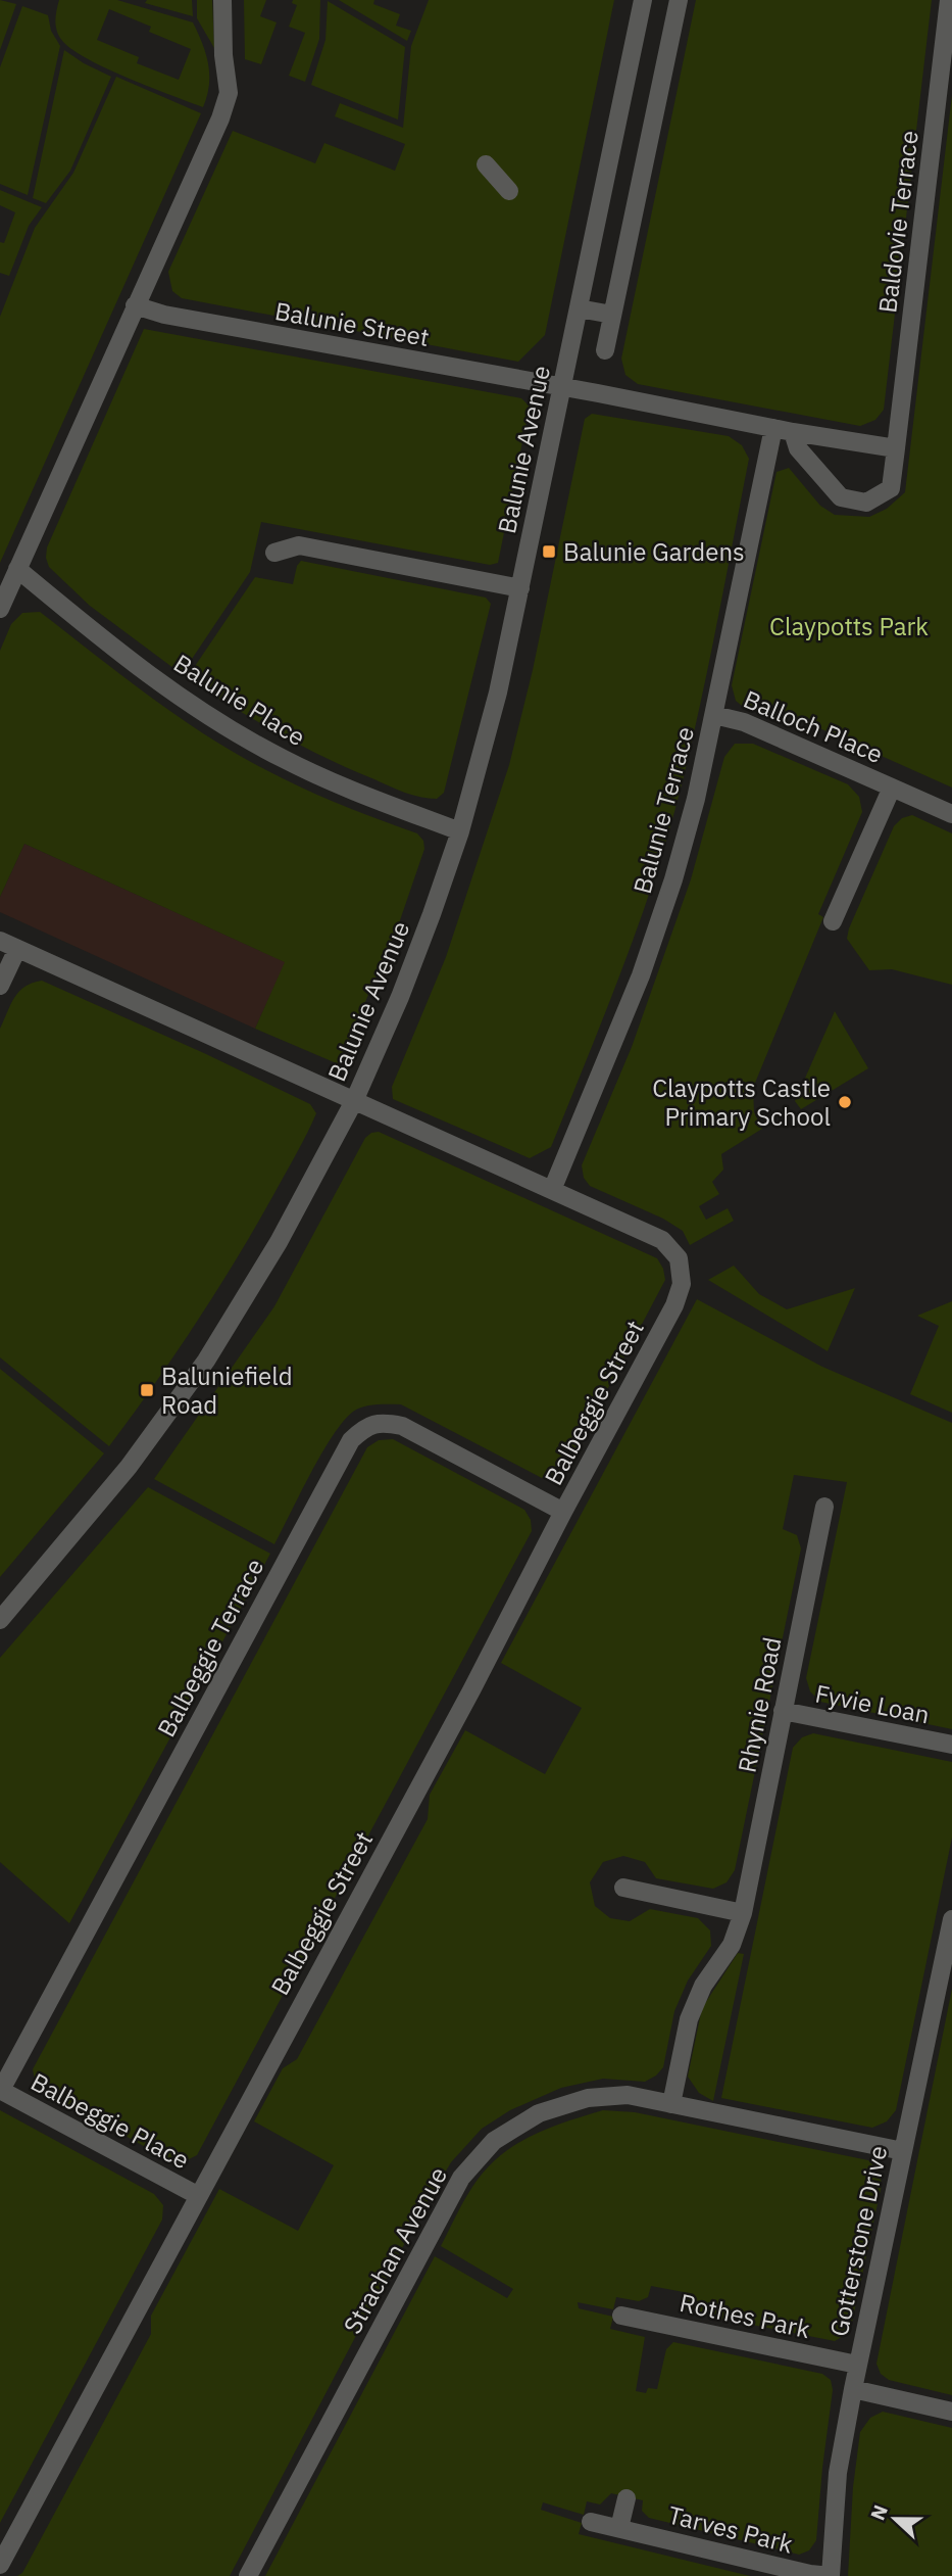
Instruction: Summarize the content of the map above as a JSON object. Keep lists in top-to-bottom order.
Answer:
{
  "streets": {
    "street": [
      "Baldovie Terrace",
      "Balunie Street",
      "Balunie Avenue",
      "Balunie Place",
      "Balloch Place",
      "Balunie Terrace",
      "Balbeggie Street",
      "Balbeggie Terrace",
      "Fyvie Loan",
      "Rhynie Road",
      "Balbeggie Place",
      "Gotterstone Drive",
      "Strachan Avenue",
      "Rothes Park",
      "Tarves Park"
    ]
  },
  "crossings": [
    ["Balunie Street", "Balunie Avenue"],
    ["Balunie Avenue", "Balunie Place"],
    ["Balloch Place", "Balunie Terrace"],
    ["Balunie Terrace", "Balbeggie Street"],
    ["Balbeggie Street", "Balbeggie Terrace"],
    ["Balbeggie Street", "Balbeggie Place"],
    ["Balbeggie Terrace", "Balbeggie Place"],
    ["Fyvie Loan", "Rhynie Road"],
    ["Rhynie Road", "Strachan Avenue"],
    ["Gotterstone Drive", "Strachan Avenue"],
    ["Gotterstone Drive", "Rothes Park"],
    ["Gotterstone Drive", "Tarves Park"]
  ],
  "parks": ["Claypotts Park"],
  "places": {
    "transit": ["Balunie Gardens", "Baluniefield Road"],
    "other": ["Claypotts Castle Primary School"]
  },
  "north": "left"
}
